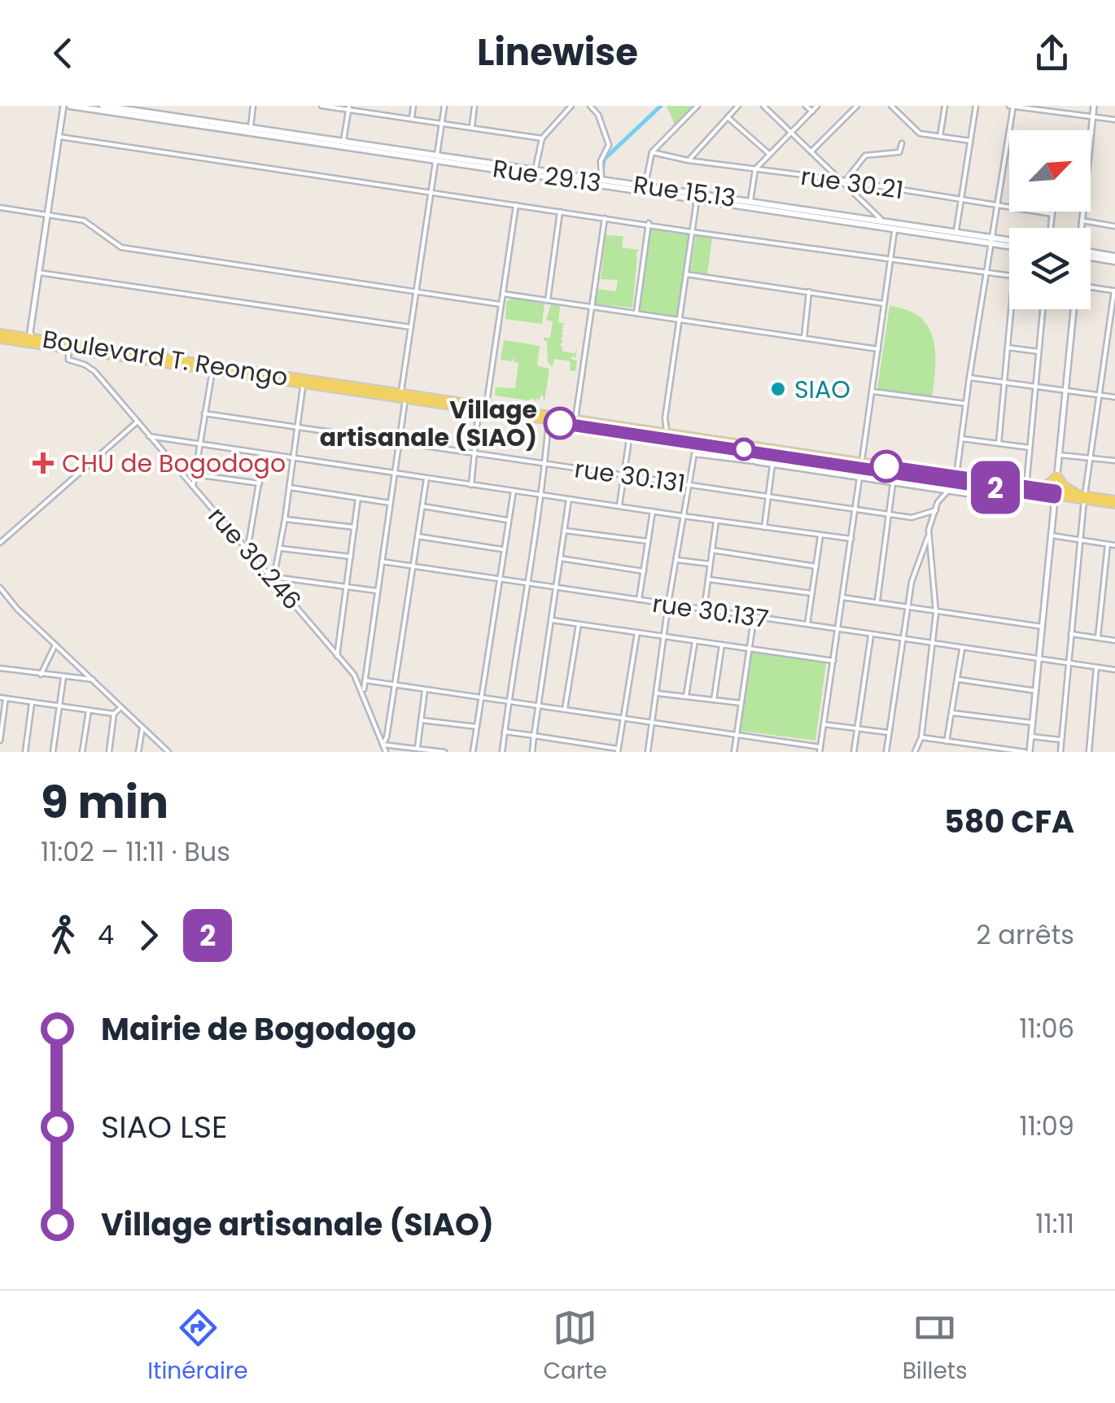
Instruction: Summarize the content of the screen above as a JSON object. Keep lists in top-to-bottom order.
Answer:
{
  "streets": {
    "main road": ["Rue 29.13", "Rue 15.13", "Boulevard T. Reongo"],
    "street": [
      "rue 30.21",
      "rue 30.131",
      "rue 30.246",
      "rue 30.137"
    ]
  },
  "crossings": [
    ["Rue 29.13", "Rue 15.13"],
    ["Boulevard T. Reongo", "rue 30.246"]
  ],
  "places": {
    "other": ["SIAO", "Village artisanale (SIAO)"],
    "health": ["CHU de Bogodogo"]
  },
  "lines": ["bus line 2"],
  "north": "top right",
  "page": {
    "header": "Linewise",
    "on_map": "2",
    "heading": ["9 min", "11:02 – 11:11 · Bus", "580 CFA"],
    "legs": ["4", "2", "2 arrêts"],
    "list": [
      {
        "name": "Mairie de Bogodogo",
        "value": "11:06"
      },
      {
        "name": "SIAO LSE",
        "value": "11:09"
      },
      {
        "name": "Village artisanale (SIAO)",
        "value": "11:11"
      }
    ],
    "tabs": ["Itinéraire", "Carte", "Billets"]
  }
}
